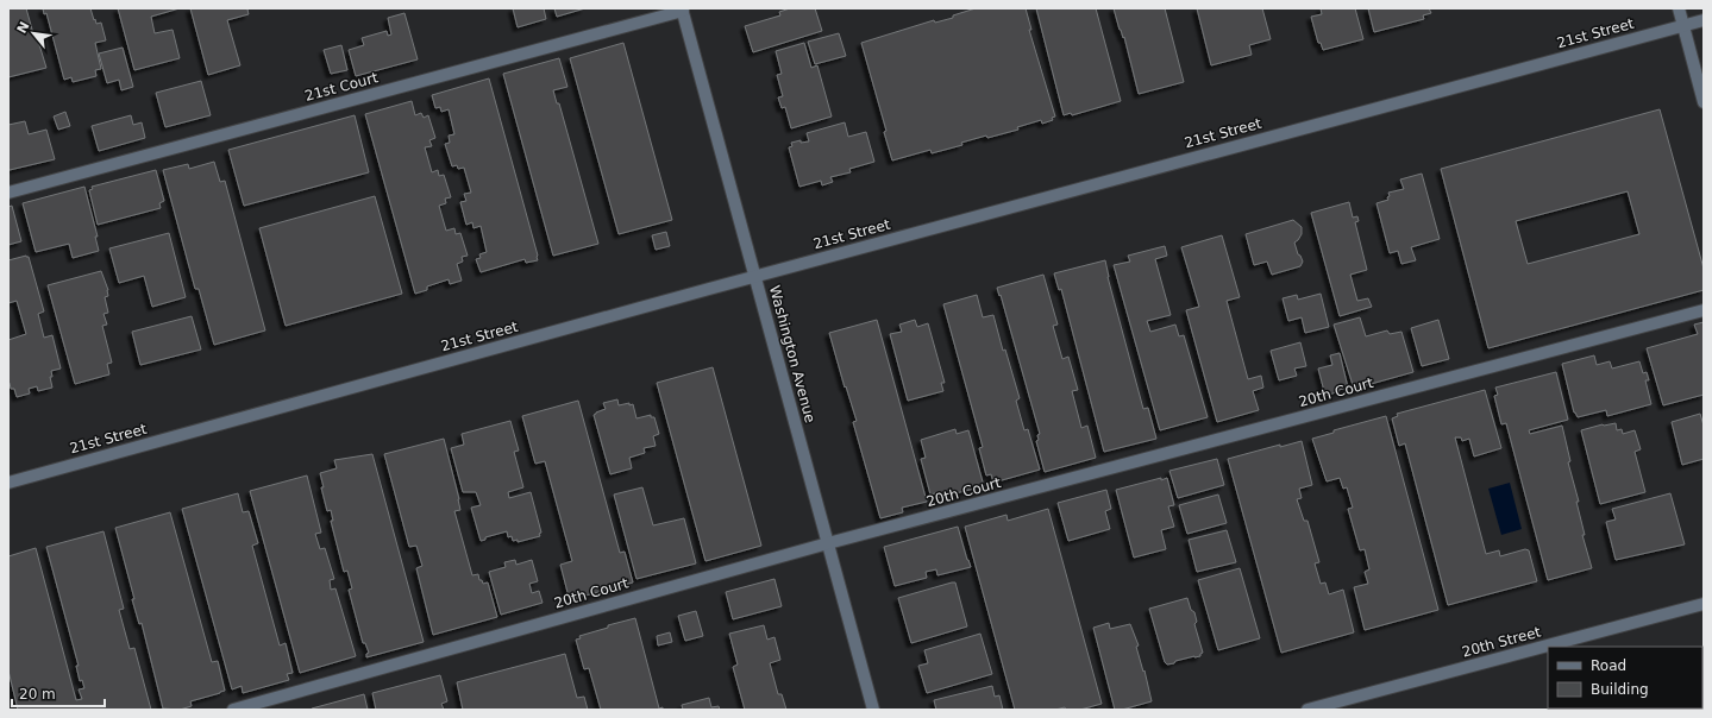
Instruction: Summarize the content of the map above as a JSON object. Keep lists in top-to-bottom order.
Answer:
{
  "streets": {
    "street": [
      "21st Street",
      "21st Court",
      "Washington Avenue",
      "20th Court",
      "20th Street"
    ]
  },
  "crossings": [
    ["21st Street", "Washington Avenue"],
    ["21st Court", "Washington Avenue"],
    ["Washington Avenue", "20th Court"]
  ],
  "legend": ["Road", "Building"],
  "scale_bar": "20 m",
  "north": "top left"
}
